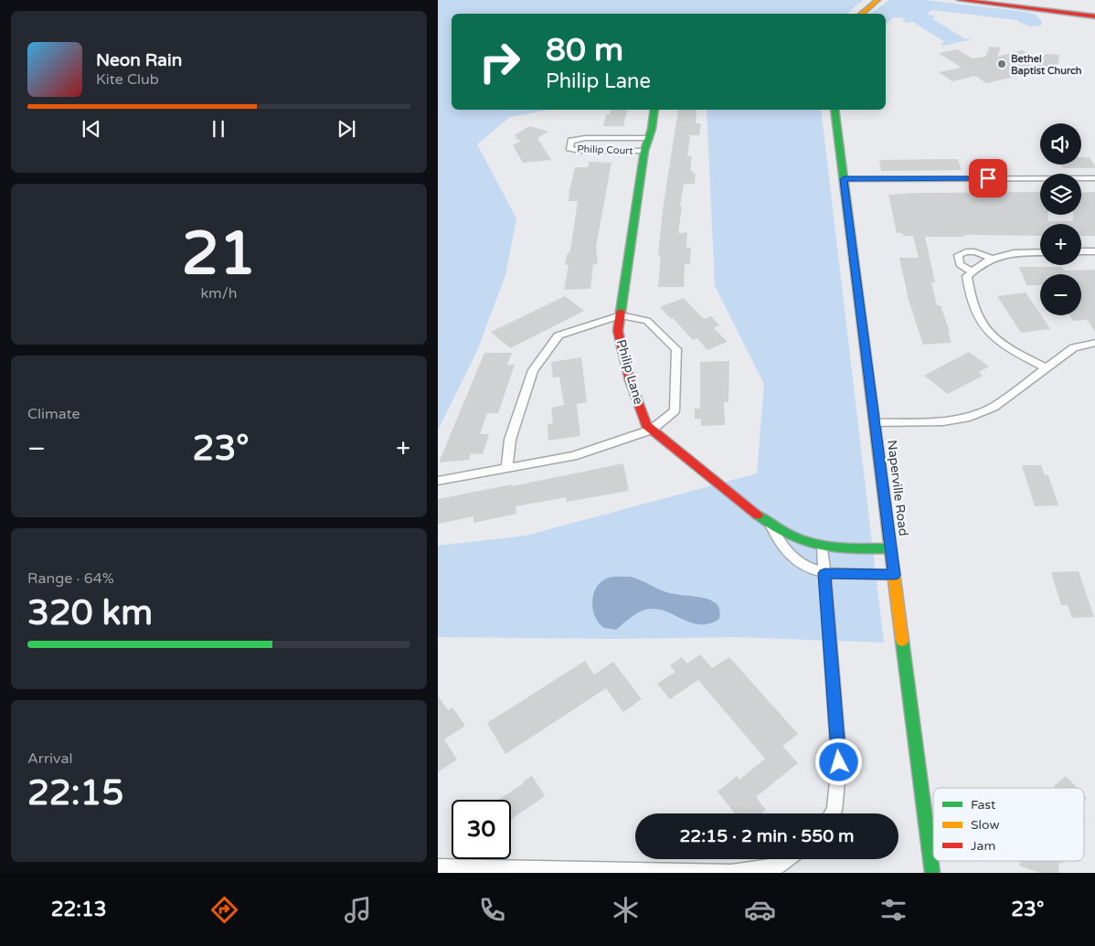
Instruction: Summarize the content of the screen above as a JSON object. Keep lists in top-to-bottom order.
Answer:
{
  "streets": {
    "main road": ["Philip Lane", "Naperville Road"],
    "street": ["Philip Court"]
  },
  "crossings": [
    ["Philip Court", "Philip Lane"],
    ["Philip Lane", "Naperville Road"]
  ],
  "places": ["Bethel Baptist Church"],
  "legend": ["Fast", "Slow", "Jam"],
  "page": {
    "turn": ["80 m", "Philip Lane"],
    "song": ["Neon Rain", "Kite Club"],
    "map_buttons": ["+", "−"],
    "tile": [
      ["21", "km/h"],
      "Climate",
      ["Range · 64%", "320 km"],
      ["Arrival", "22:15"]
    ],
    "heat": ["−", "23°", "+"],
    "limit": "30",
    "trip": "22:15 · 2 min · 550 m",
    "tabs": ["22:13", "23°"]
  }
}
